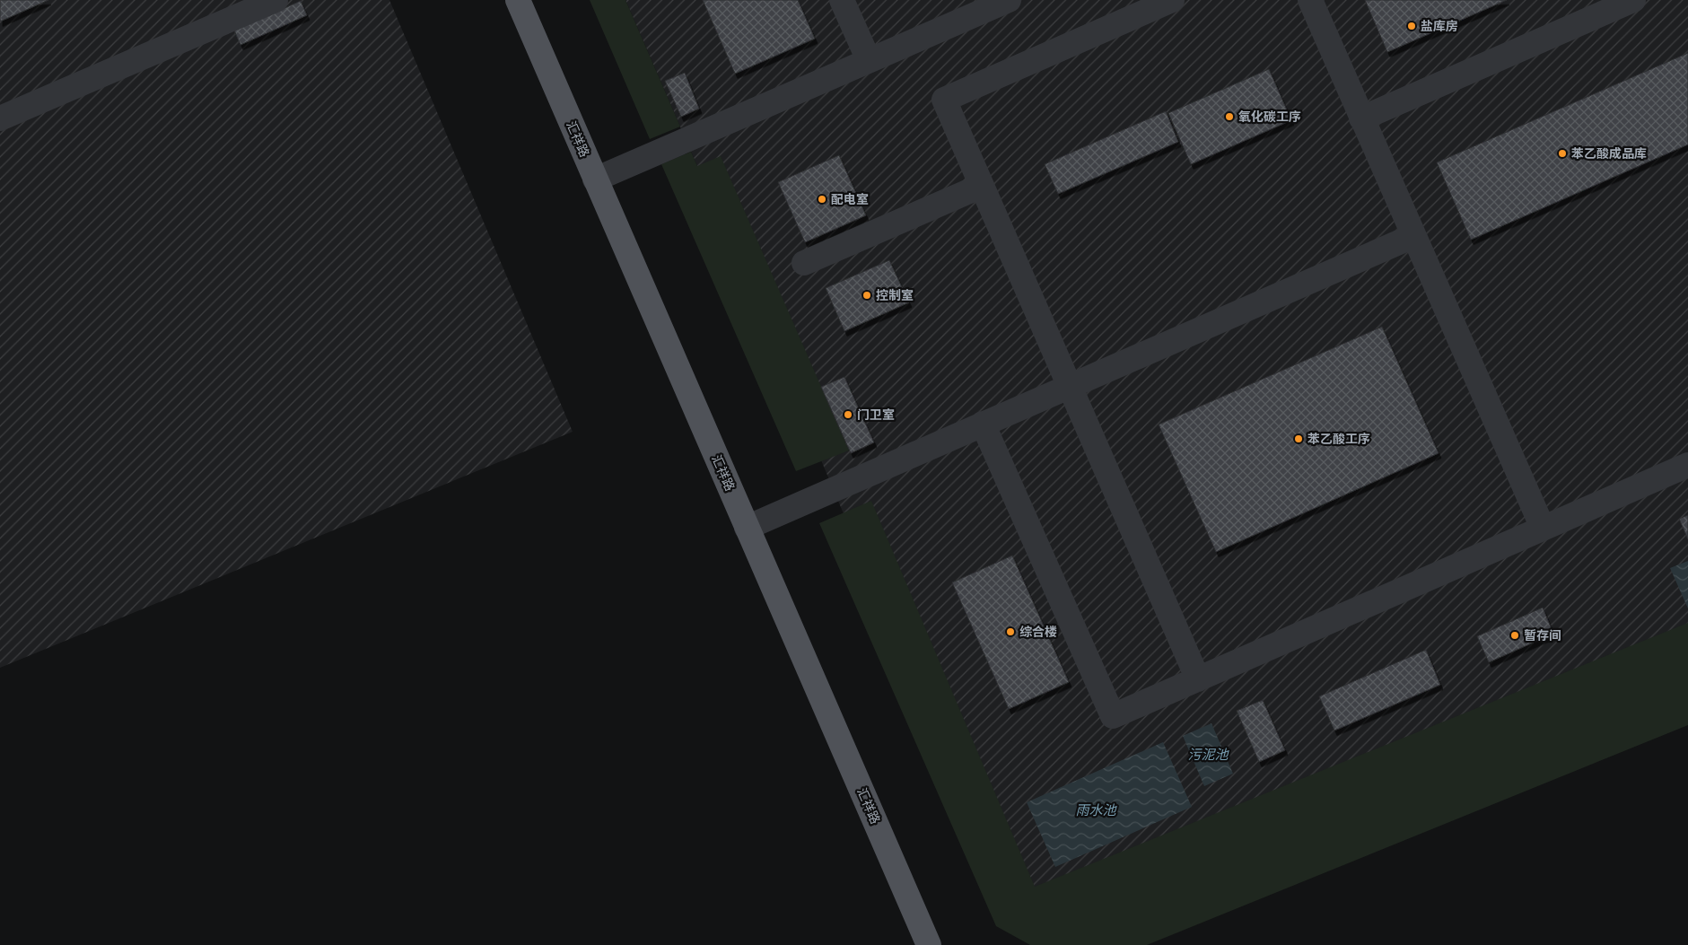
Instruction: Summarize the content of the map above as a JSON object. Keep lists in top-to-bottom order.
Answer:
{
  "streets": {
    "main road": ["汇祥路"]
  },
  "water": ["污泥池", "雨水池"],
  "places": [
    "盐库房",
    "氧化碳工序",
    "苯乙酸成品库",
    "配电室",
    "控制室",
    "门卫室",
    "苯乙酸工序",
    "综合楼",
    "暂存间"
  ]
}
